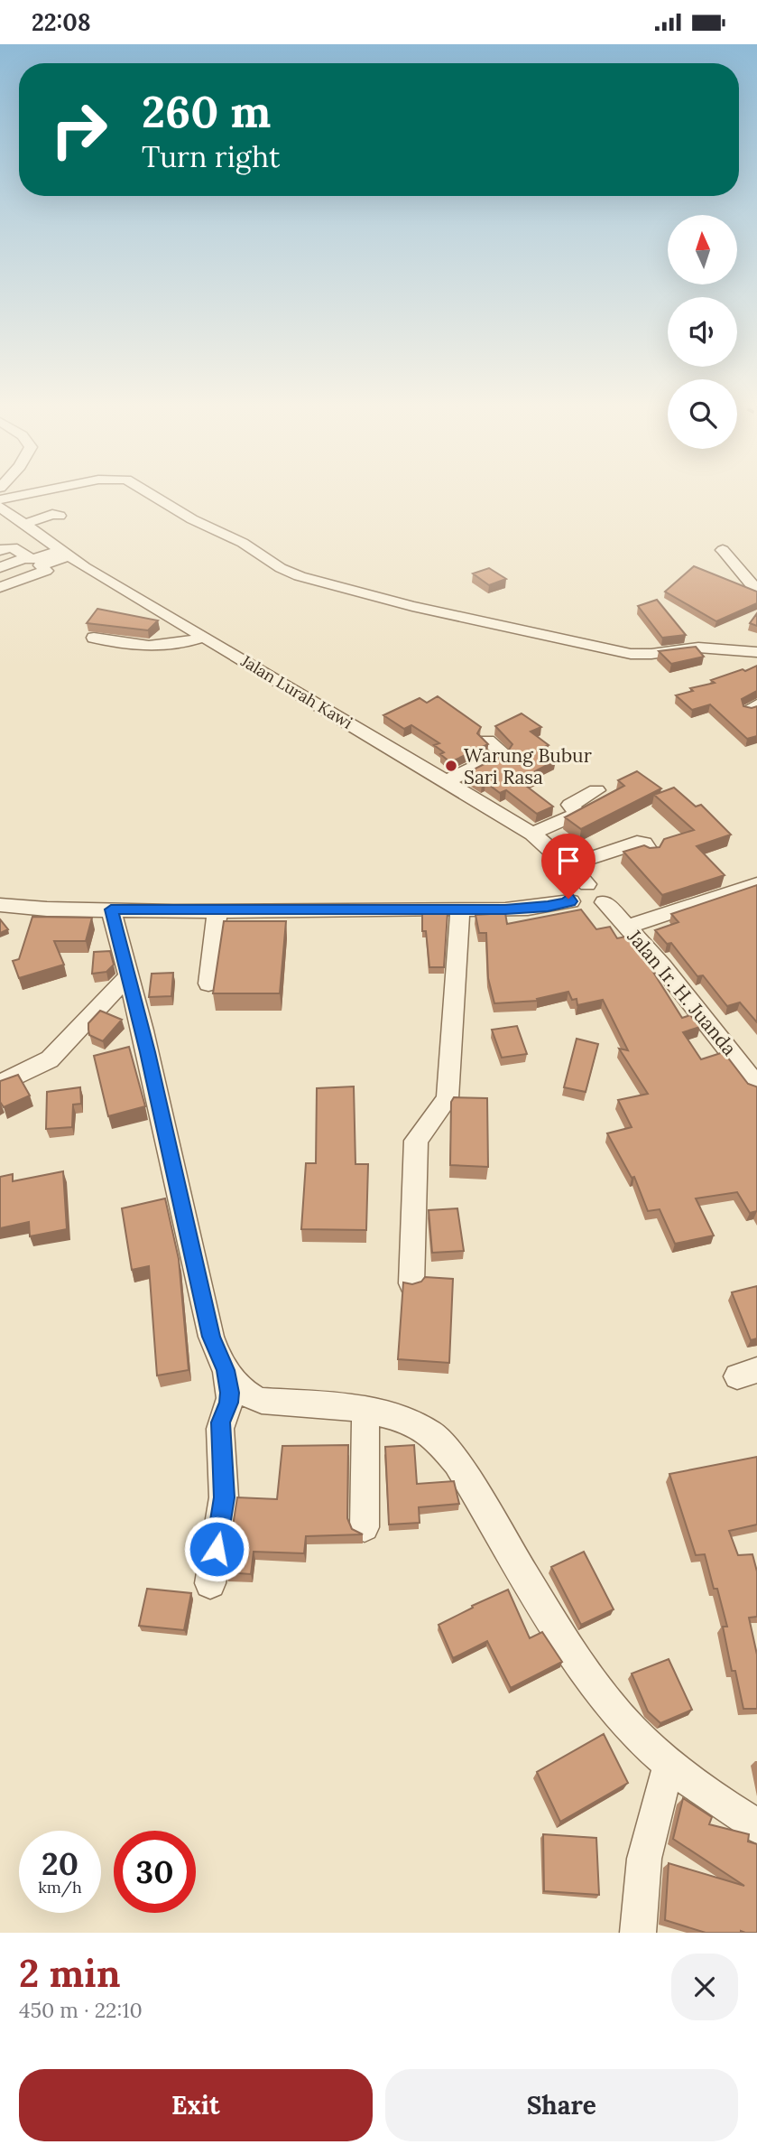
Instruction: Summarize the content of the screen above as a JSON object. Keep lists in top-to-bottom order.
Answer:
{
  "streets": {
    "street": ["Jalan Lurah Kawi", "Jalan Ir. H. Juanda"]
  },
  "crossings": [
    ["Jalan Lurah Kawi", "Jalan Ir. H. Juanda"]
  ],
  "places": ["Warung Bubur Sari Rasa"],
  "north": "top",
  "page": {
    "status": "22:08",
    "turn": ["260 m", "Turn right"],
    "speed": "20 km/h",
    "limit": "30",
    "heading": ["2 min", "450 m · 22:10"],
    "buttons": ["Exit", "Share"]
  }
}
